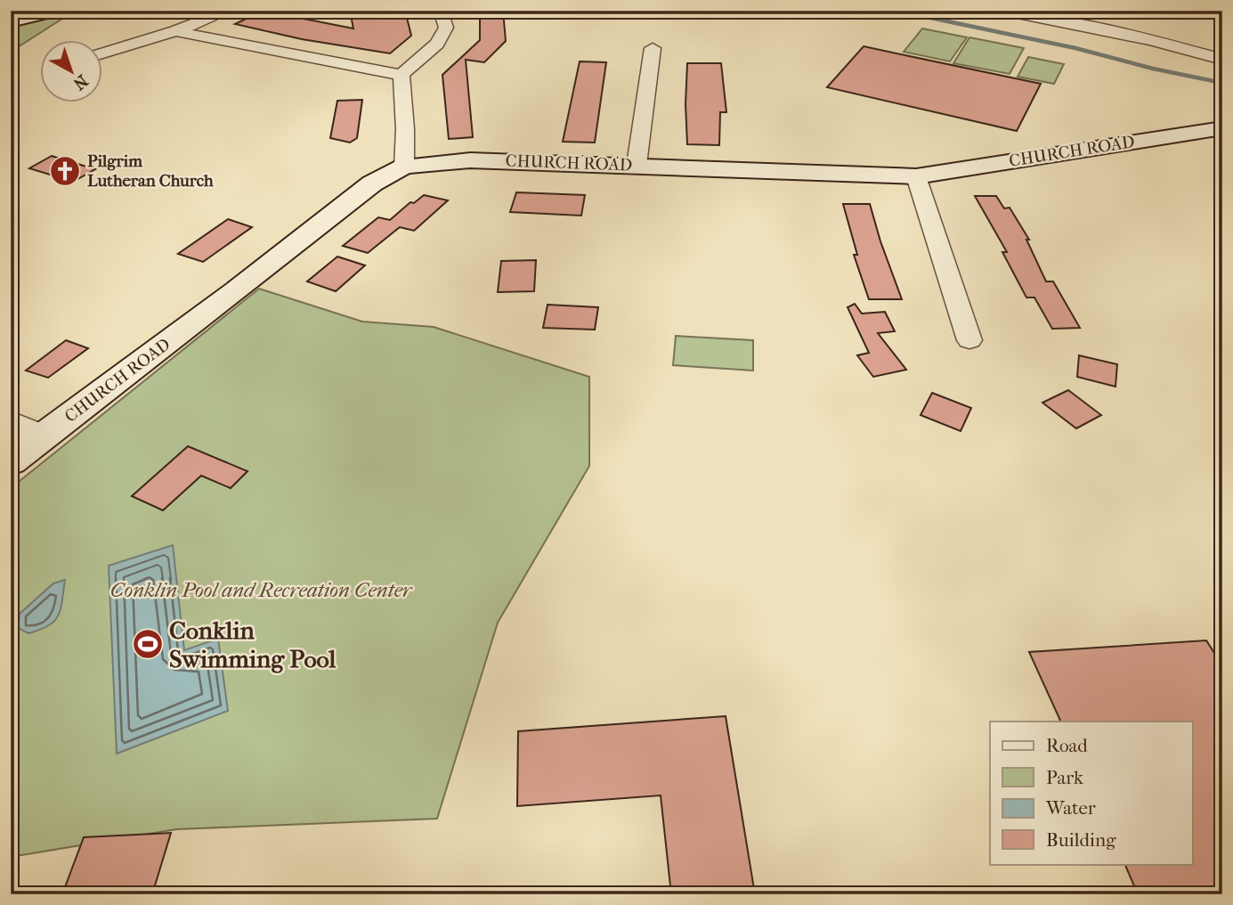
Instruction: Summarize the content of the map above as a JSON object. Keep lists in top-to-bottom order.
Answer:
{
  "streets": {
    "street": ["CHURCH ROAD"]
  },
  "parks": ["Conklin Pool and Recreation Center"],
  "places": {
    "church": ["Pilgrim Lutheran Church"],
    "sports": ["Conklin Swimming Pool"]
  },
  "legend": [
    "Road",
    "Park",
    "Water",
    "Building"
  ],
  "north": "bottom right"
}
